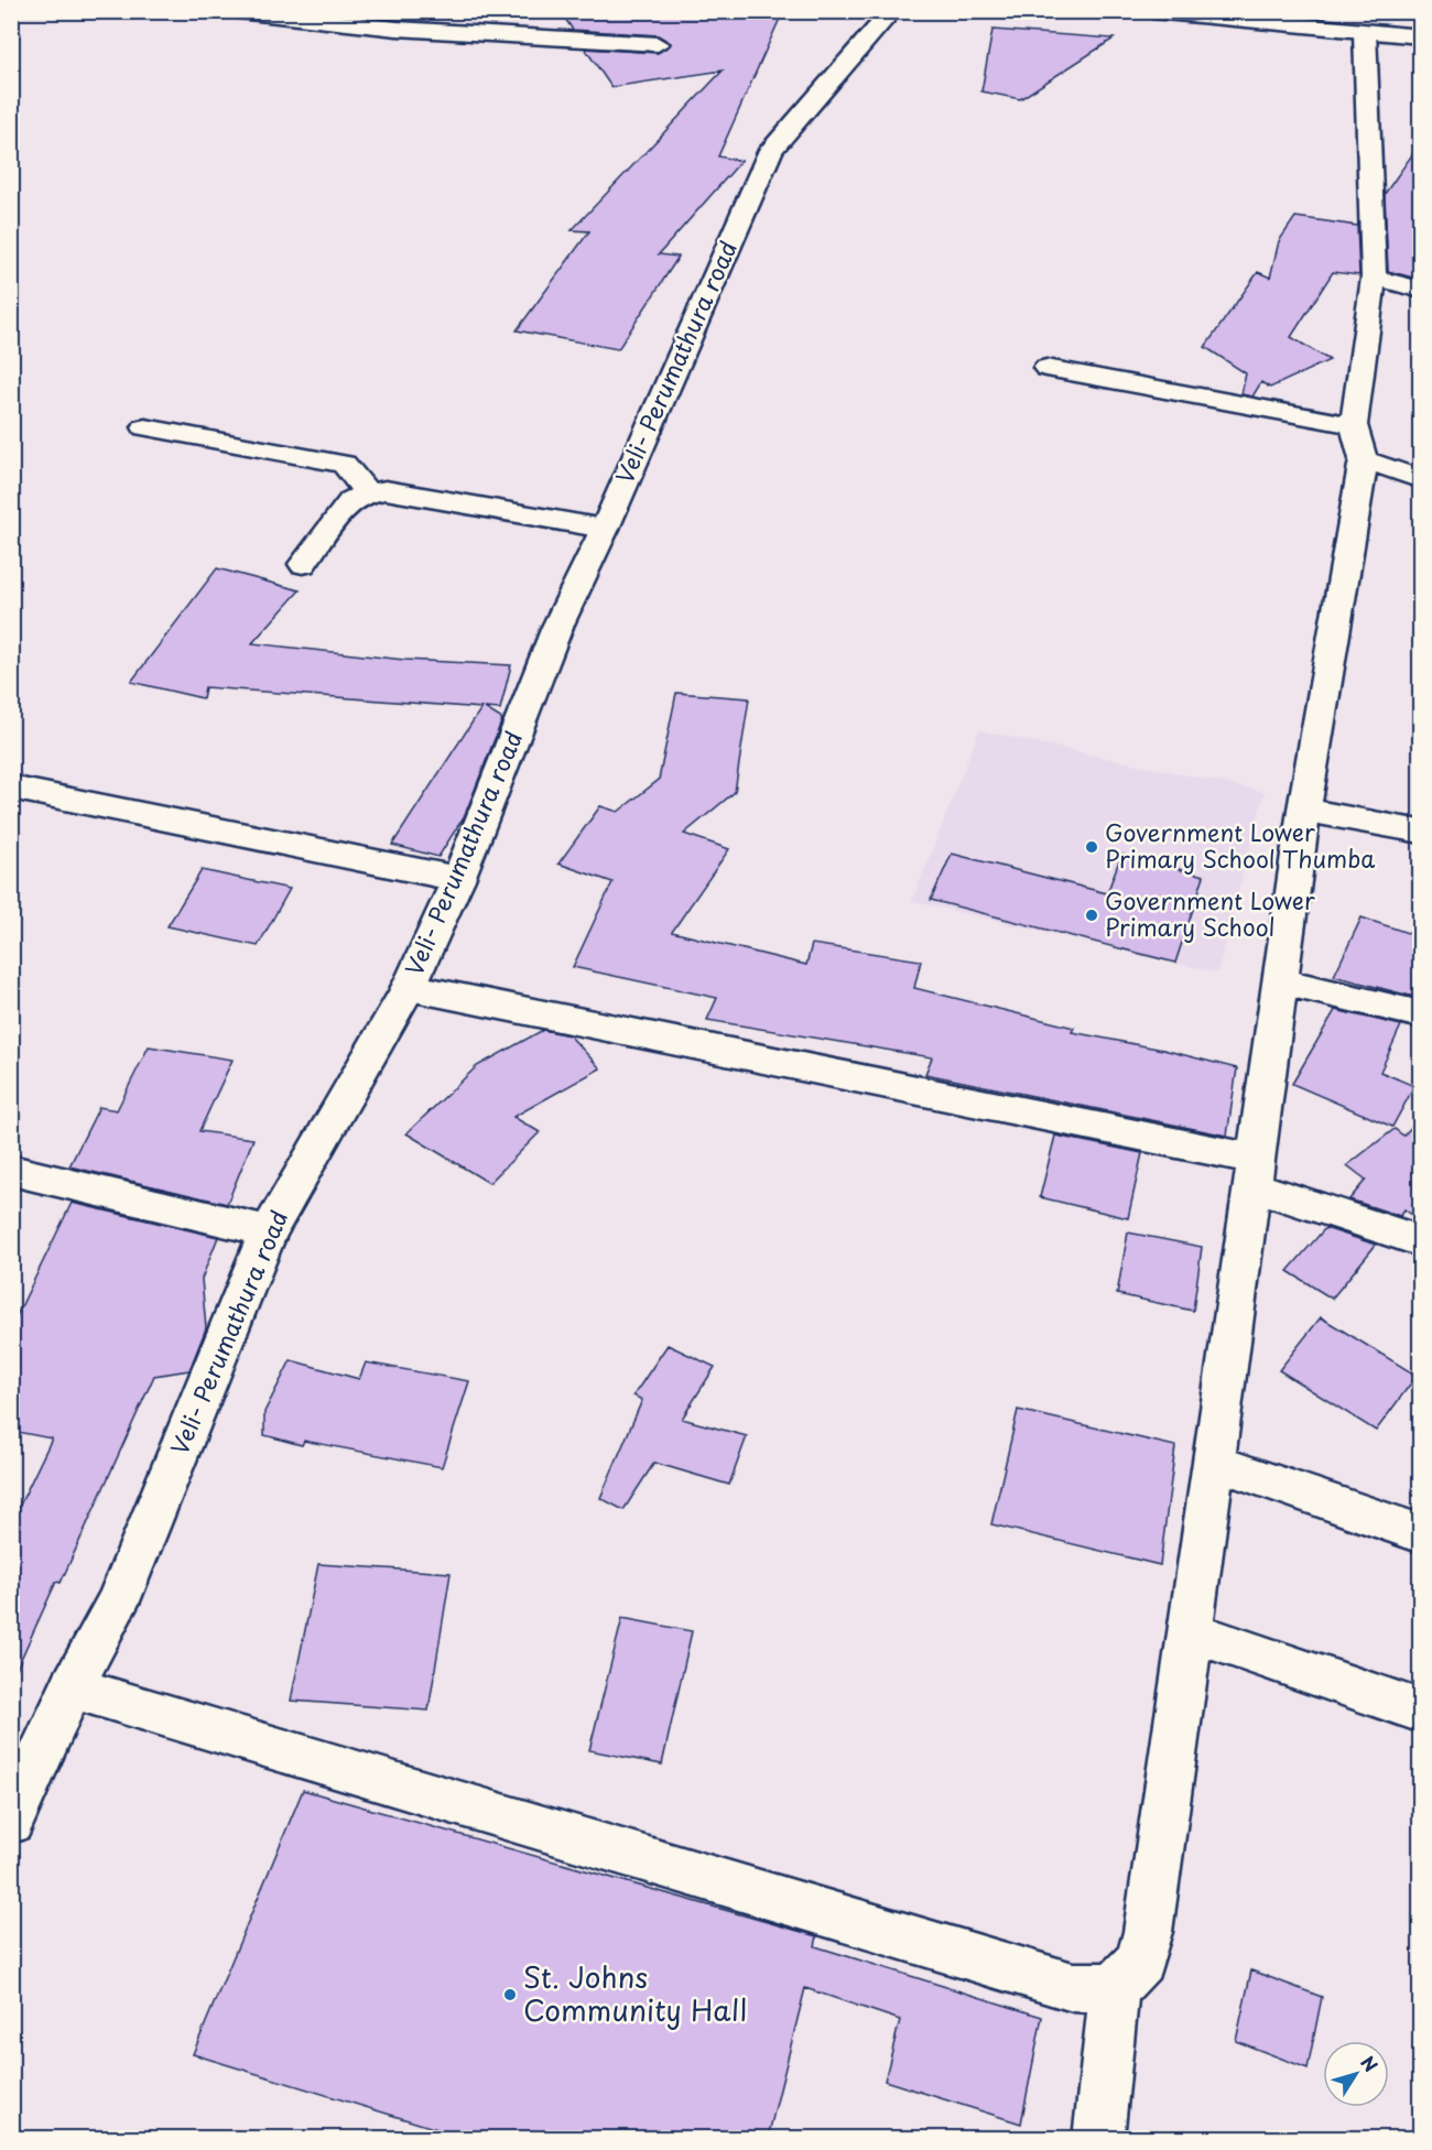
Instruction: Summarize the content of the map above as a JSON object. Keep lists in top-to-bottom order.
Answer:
{
  "streets": {
    "street": ["Veli- Perumathura road"]
  },
  "places": ["Government Lower Primary School Thumba", "Government Lower Primary School", "St. Johns Community Hall"],
  "north": "top right"
}
